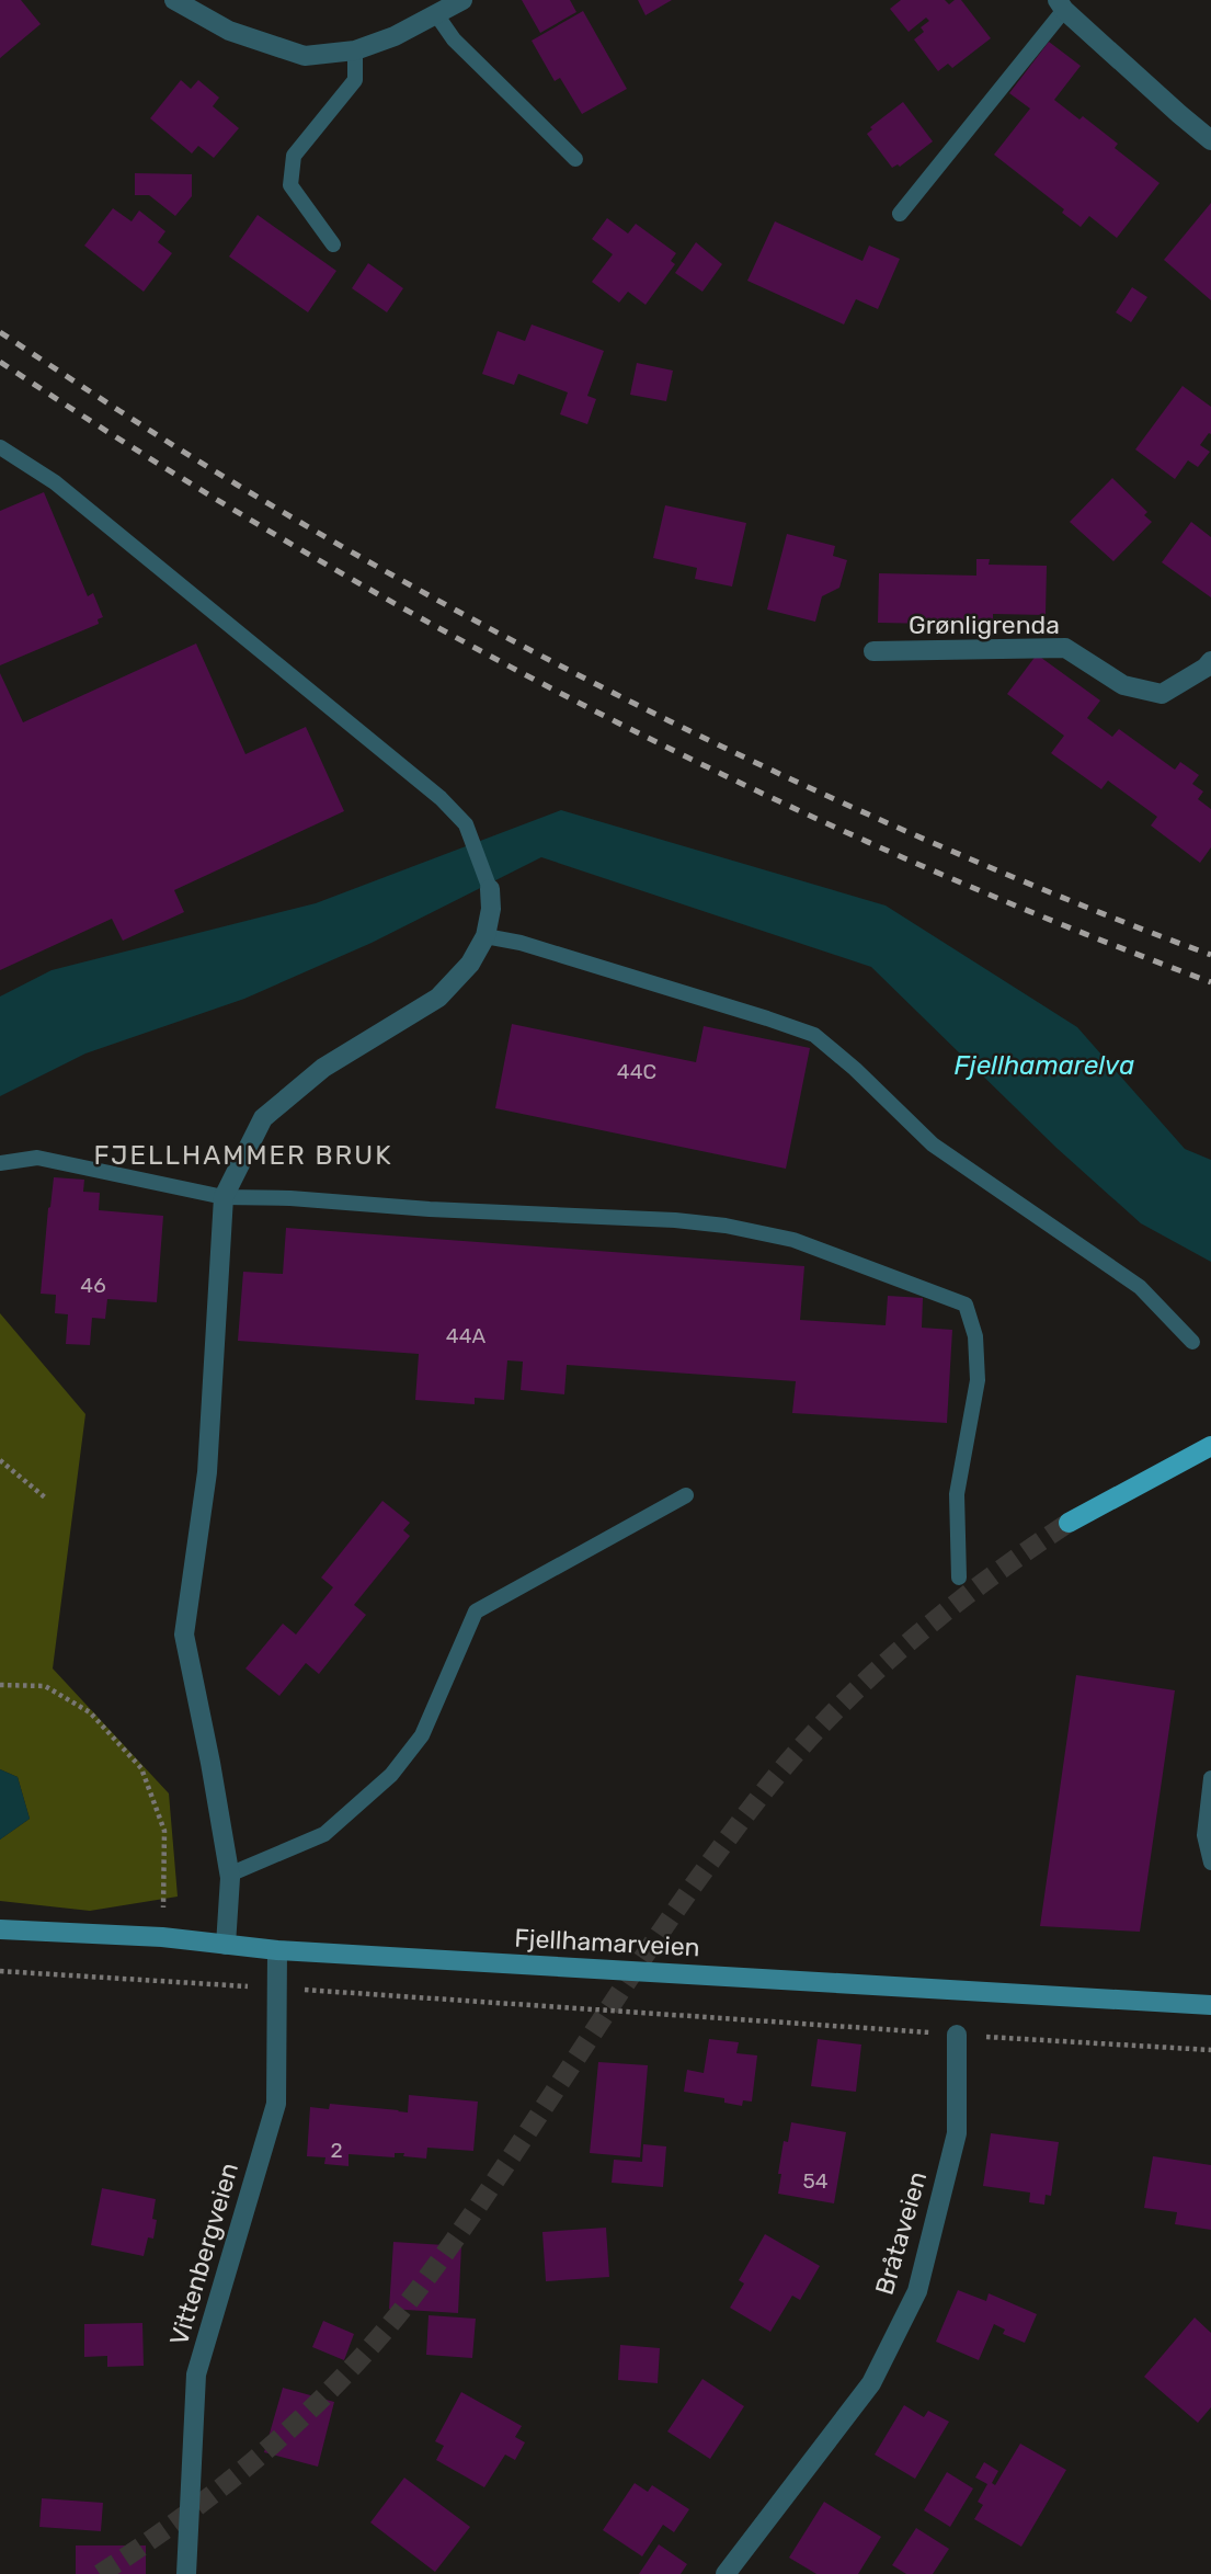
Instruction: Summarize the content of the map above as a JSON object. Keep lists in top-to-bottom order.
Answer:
{
  "streets": {
    "main road": ["Fjellhamarveien"],
    "street": ["Grønligrenda", "Bråtaveien", "Vittenbergveien"]
  },
  "crossings": [
    ["Fjellhamarveien", "Vittenbergveien"]
  ],
  "districts": ["FJELLHAMMER BRUK"],
  "water": ["Fjellhamarelva"],
  "house_numbers": [
    "44C",
    "46",
    "44A",
    "2",
    "54"
  ]
}
